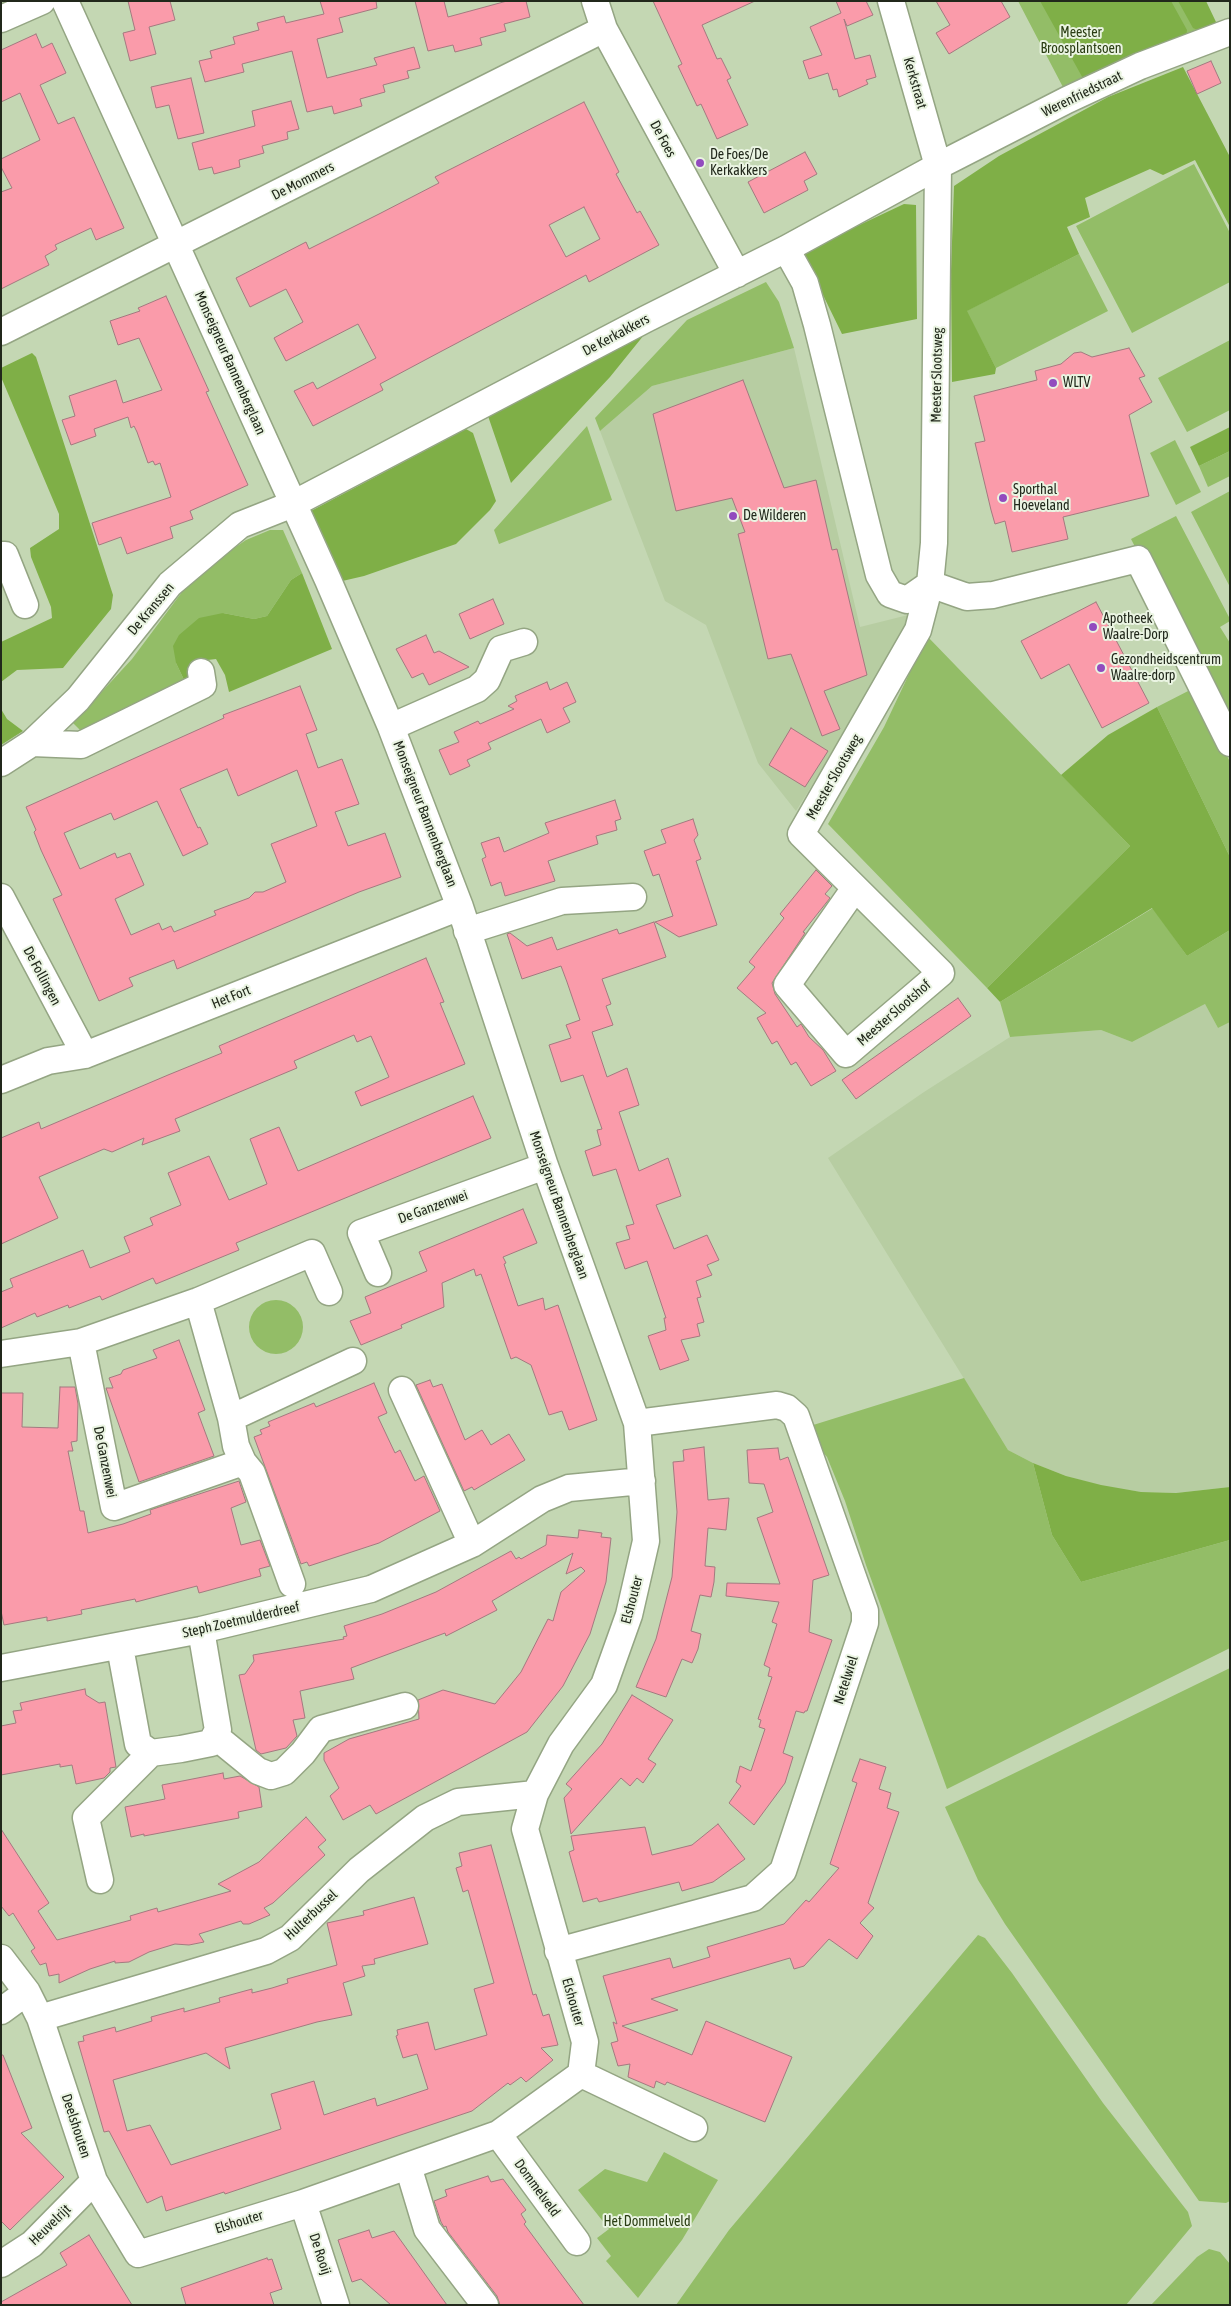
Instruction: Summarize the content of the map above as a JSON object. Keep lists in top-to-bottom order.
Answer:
{
  "streets": {
    "street": [
      "Kerkstraat",
      "Werenfriedstraat",
      "De Foes",
      "De Mommers",
      "De Kerkakkers",
      "Monseigneur Bannenberglaan",
      "Meester Slootsweg",
      "De Kranssen",
      "De Follingen",
      "Het Fort",
      "Meester Slootshof",
      "De Ganzenwei",
      "Elshouter",
      "Steph Zoetmulderdreef",
      "Netelwiel",
      "Hulterbussel",
      "Deelshouten",
      "Dommelveld",
      "Heuvelrijt",
      "De Rooij"
    ]
  },
  "crossings": [
    ["Kerkstraat", "Werenfriedstraat"],
    ["Kerkstraat", "De Kerkakkers"],
    ["Kerkstraat", "Meester Slootsweg"],
    ["Werenfriedstraat", "De Kerkakkers"],
    ["Werenfriedstraat", "Meester Slootsweg"],
    ["De Foes", "De Mommers"],
    ["De Foes", "De Kerkakkers"],
    ["De Mommers", "Monseigneur Bannenberglaan"],
    ["De Kerkakkers", "Monseigneur Bannenberglaan"],
    ["De Kerkakkers", "Meester Slootsweg"],
    ["De Kerkakkers", "De Kranssen"],
    ["Monseigneur Bannenberglaan", "De Kranssen"],
    ["Monseigneur Bannenberglaan", "Het Fort"],
    ["Monseigneur Bannenberglaan", "De Ganzenwei"],
    ["Monseigneur Bannenberglaan", "Elshouter"],
    ["Monseigneur Bannenberglaan", "Steph Zoetmulderdreef"],
    ["Monseigneur Bannenberglaan", "Netelwiel"],
    ["Meester Slootsweg", "Meester Slootshof"],
    ["De Follingen", "Het Fort"],
    ["Elshouter", "Steph Zoetmulderdreef"],
    ["Elshouter", "Netelwiel"],
    ["Elshouter", "Hulterbussel"],
    ["Elshouter", "Deelshouten"],
    ["Elshouter", "Dommelveld"],
    ["Elshouter", "De Rooij"],
    ["Hulterbussel", "Deelshouten"],
    ["Deelshouten", "Heuvelrijt"]
  ],
  "parks": ["Meester Broosplantsoen", "Het Dommelveld"],
  "places": [
    "De Foes/De Kerkakkers",
    "WLTV",
    "Sporthal Hoeveland",
    "De Wilderen",
    "Apotheek Waalre-Dorp",
    "Gezondheidscentrum Waalre-dorp"
  ]
}
